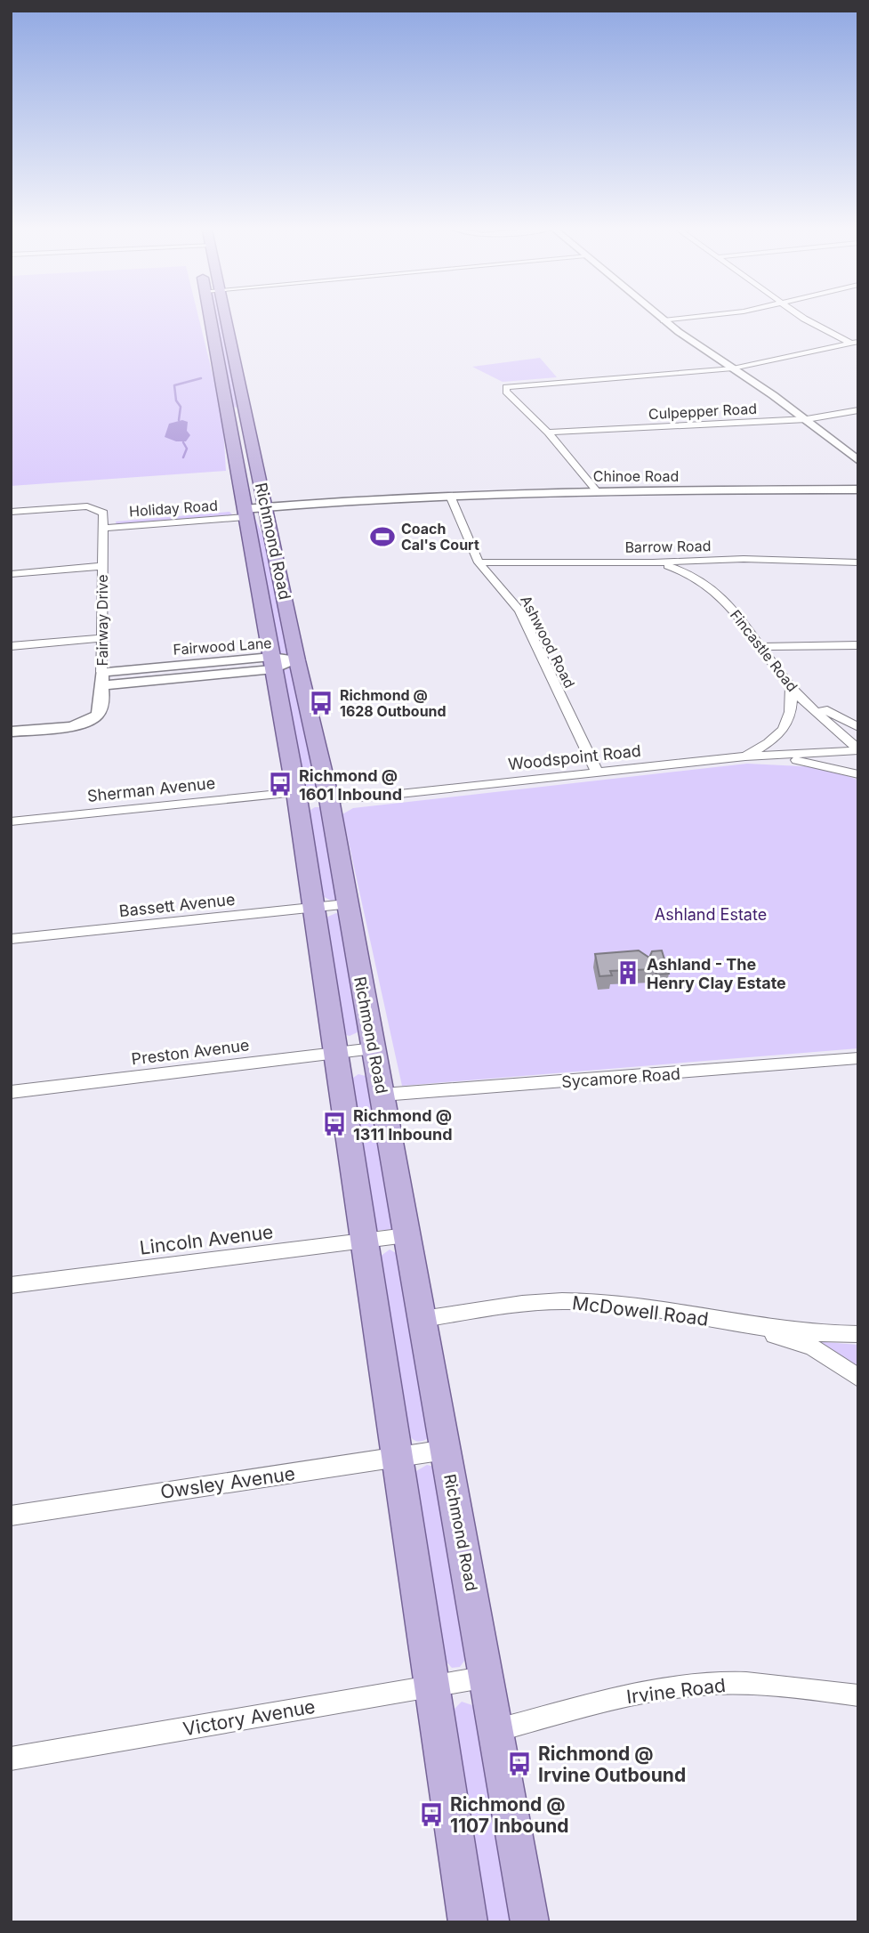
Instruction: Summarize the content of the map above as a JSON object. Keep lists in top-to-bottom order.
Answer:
{
  "streets": {
    "main road": ["Richmond Road"],
    "street": [
      "Culpepper Road",
      "Chinoe Road",
      "Holiday Road",
      "Barrow Road",
      "Fairway Drive",
      "Ashwood Road",
      "Fairwood Lane",
      "Fincastle Road",
      "Woodspoint Road",
      "Sherman Avenue",
      "Bassett Avenue",
      "Preston Avenue",
      "Sycamore Road",
      "Lincoln Avenue",
      "McDowell Road",
      "Owsley Avenue",
      "Irvine Road",
      "Victory Avenue"
    ]
  },
  "crossings": [
    ["Chinoe Road", "Holiday Road"],
    ["Chinoe Road", "Richmond Road"],
    ["Chinoe Road", "Ashwood Road"],
    ["Holiday Road", "Richmond Road"],
    ["Holiday Road", "Fairway Drive"],
    ["Richmond Road", "Fairwood Lane"],
    ["Richmond Road", "Woodspoint Road"],
    ["Richmond Road", "Sherman Avenue"],
    ["Richmond Road", "Bassett Avenue"],
    ["Richmond Road", "Preston Avenue"],
    ["Richmond Road", "Sycamore Road"],
    ["Richmond Road", "Lincoln Avenue"],
    ["Richmond Road", "McDowell Road"],
    ["Richmond Road", "Owsley Avenue"],
    ["Richmond Road", "Irvine Road"],
    ["Richmond Road", "Victory Avenue"],
    ["Barrow Road", "Ashwood Road"],
    ["Barrow Road", "Fincastle Road"],
    ["Fairway Drive", "Fairwood Lane"],
    ["Ashwood Road", "Woodspoint Road"],
    ["Fincastle Road", "Woodspoint Road"],
    ["Woodspoint Road", "Sherman Avenue"]
  ],
  "parks": ["Ashland Estate"],
  "places": {
    "sports": ["Coach Cal's Court"],
    "bus stop": [
      "Richmond @ 1628 Outbound",
      "Richmond @ 1601 Inbound",
      "Richmond @ 1311 Inbound",
      "Richmond @ Irvine Outbound",
      "Richmond @ 1107 Inbound"
    ],
    "building": ["Ashland - The Henry Clay Estate"]
  }
}
